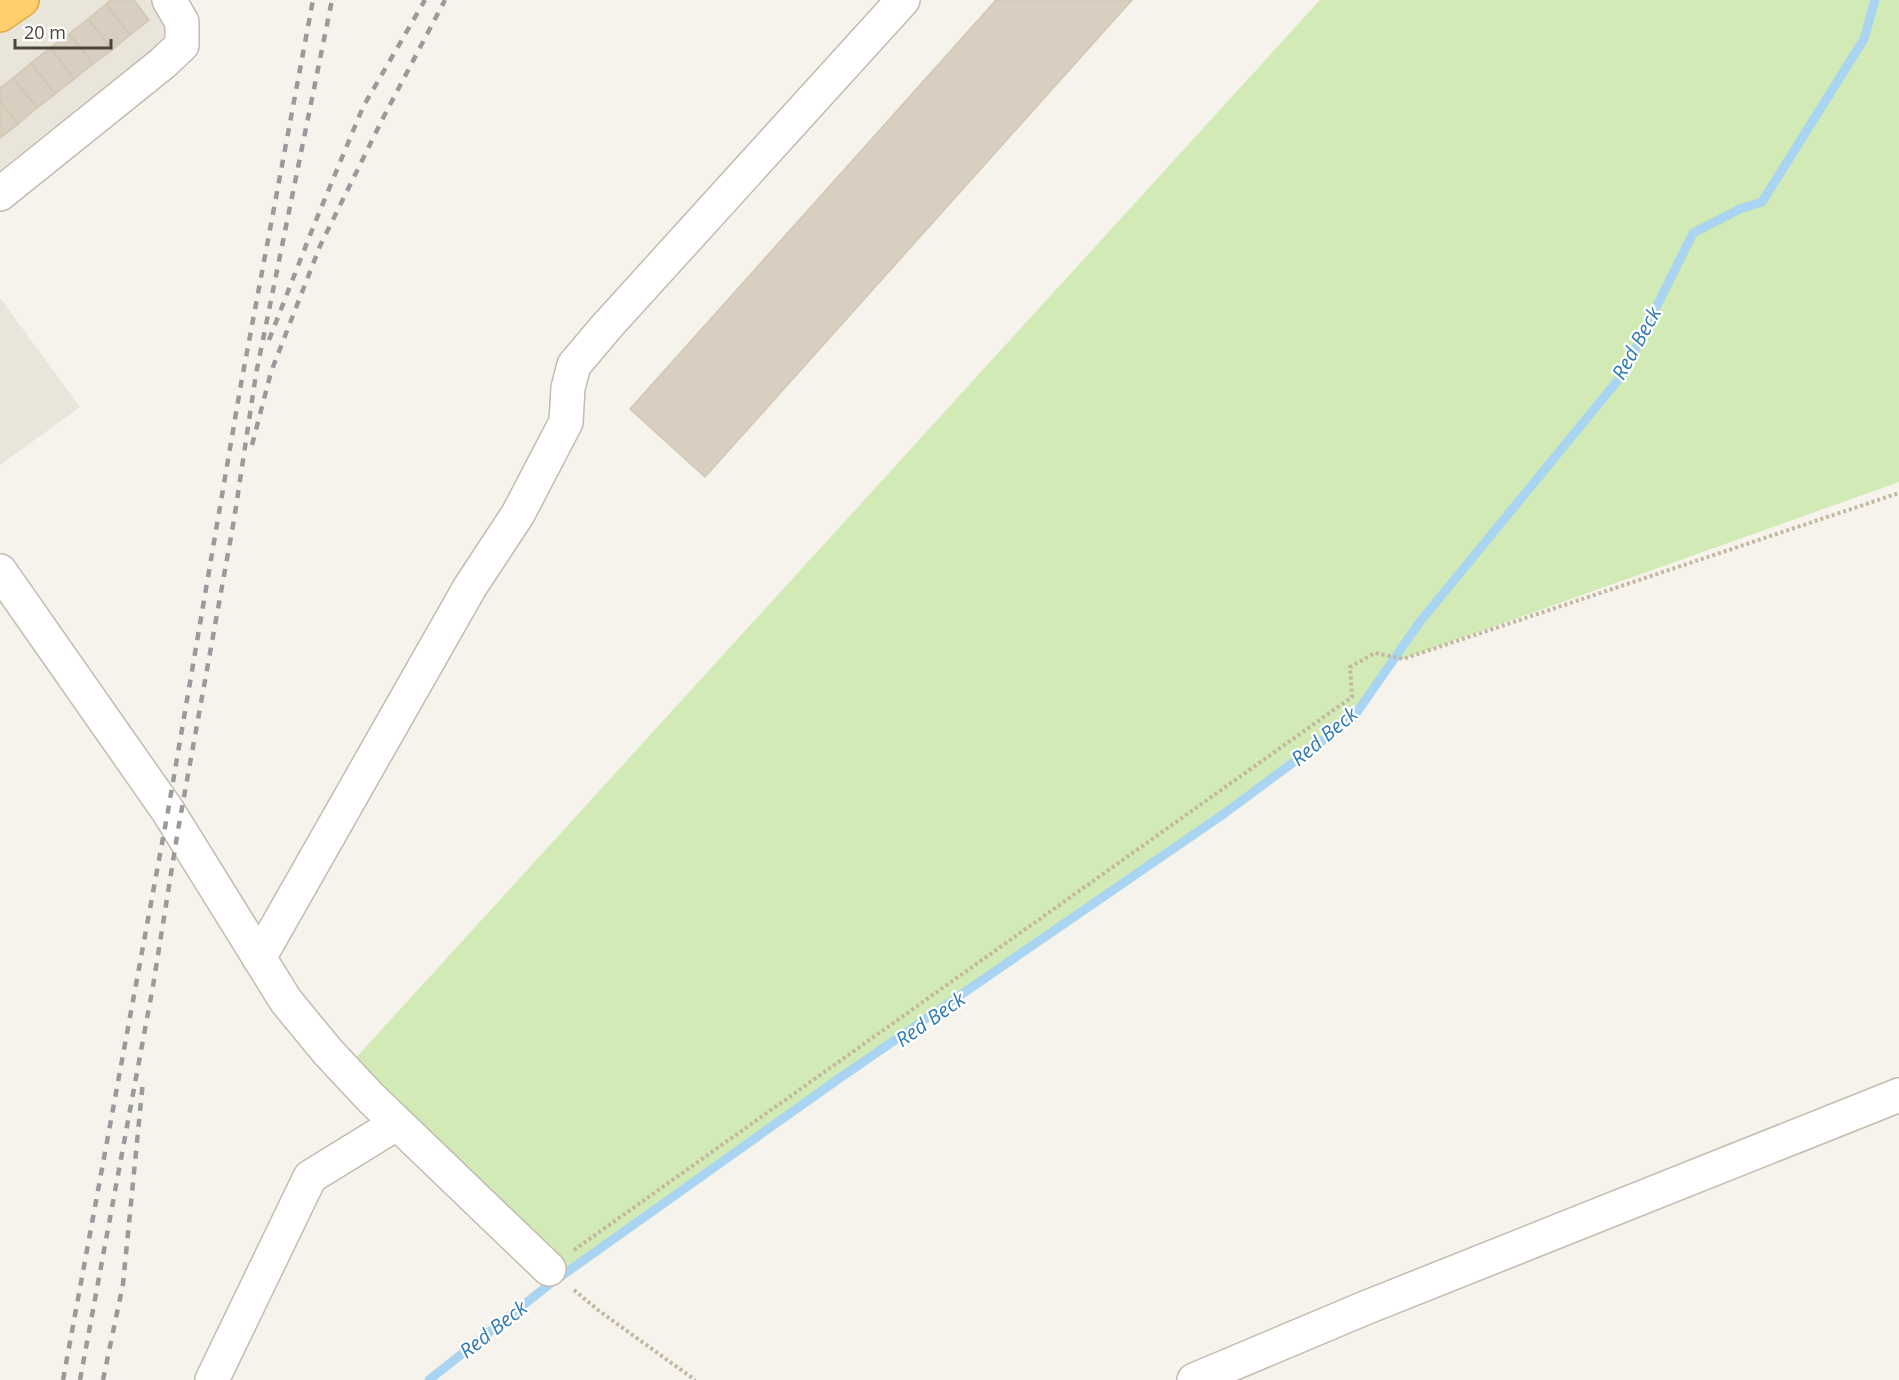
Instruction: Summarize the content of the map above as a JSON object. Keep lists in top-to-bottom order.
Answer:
{
  "water": ["Red Beck"],
  "scale_bar": "20 m"
}
